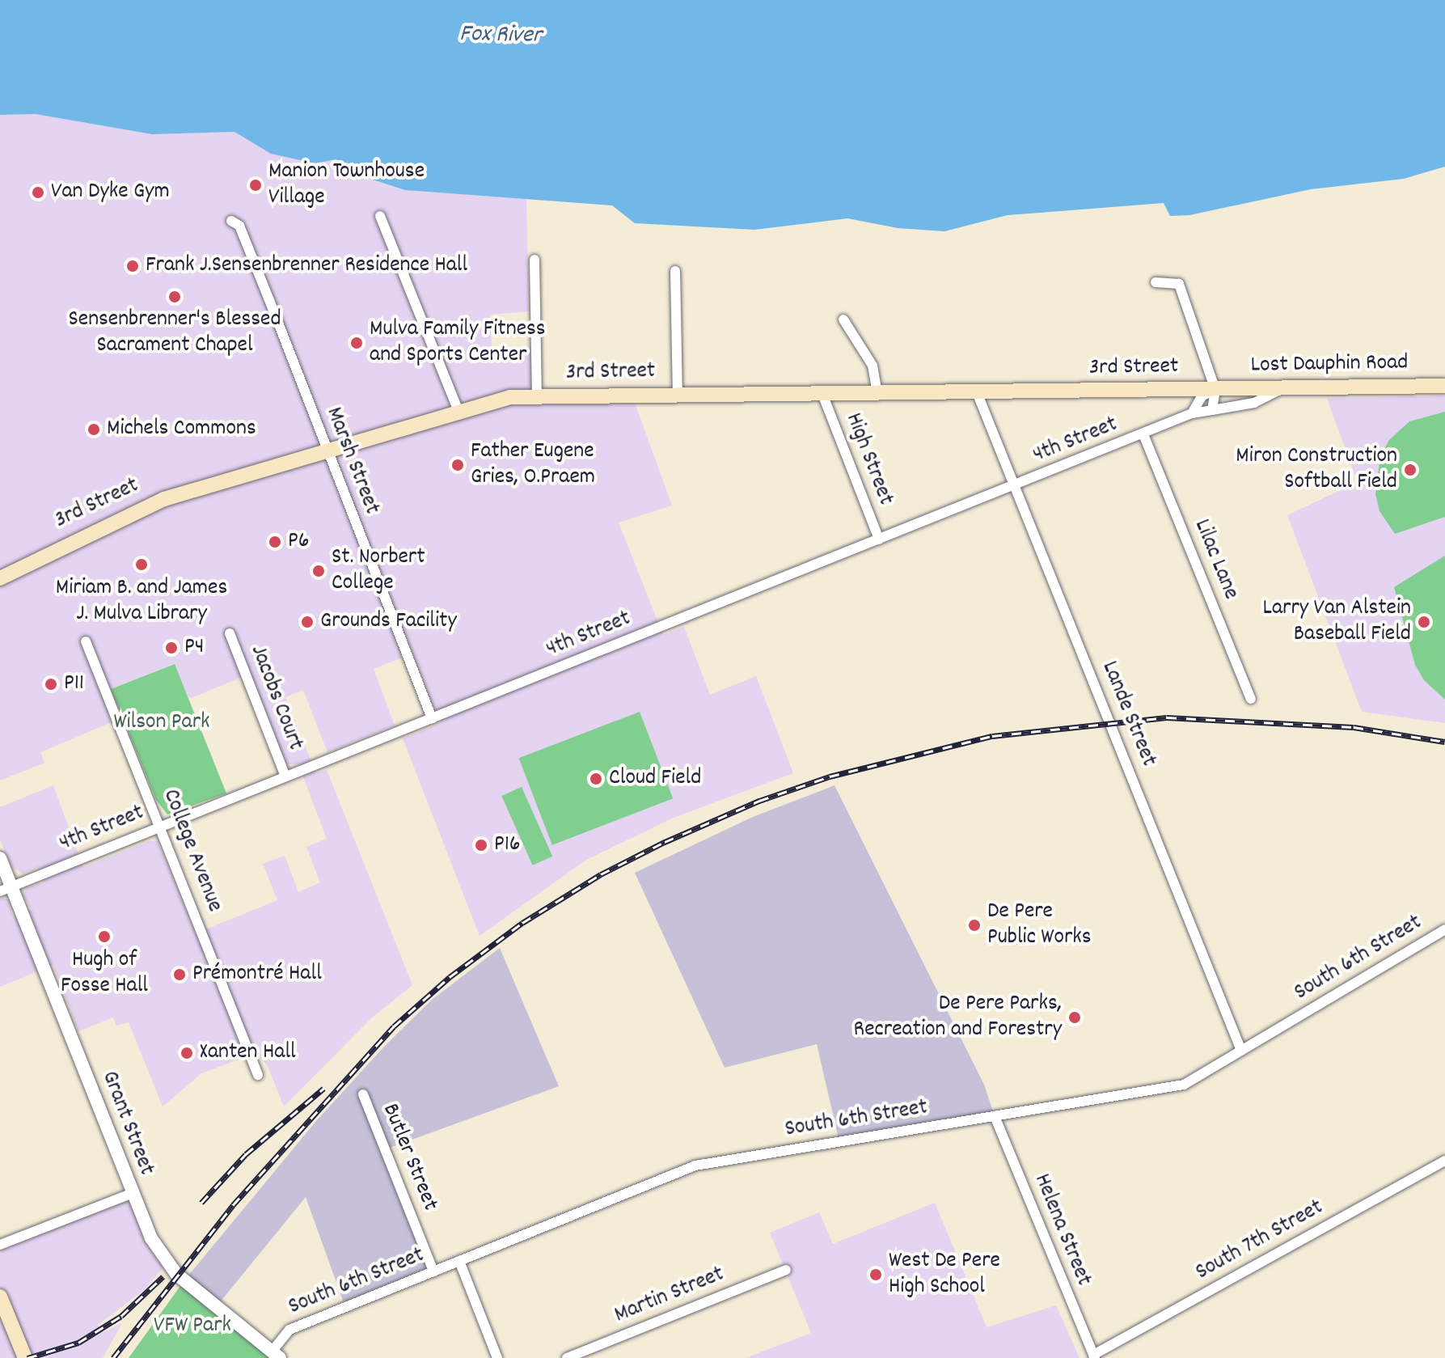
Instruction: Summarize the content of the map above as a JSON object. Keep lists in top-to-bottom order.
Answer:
{
  "streets": {
    "main road": ["Lost Dauphin Road", "3rd Street"],
    "street": [
      "4th Street",
      "High Street",
      "Marsh Street",
      "Lilac Lane",
      "Jacobs Court",
      "Lande Street",
      "College Avenue",
      "South 6th Street",
      "Grant Street",
      "Butler Street",
      "Helena Street",
      "South 7th Street",
      "Martin Street"
    ]
  },
  "crossings": [
    ["Lost Dauphin Road", "3rd Street"],
    ["Lost Dauphin Road", "4th Street"],
    ["3rd Street", "4th Street"],
    ["3rd Street", "High Street"],
    ["3rd Street", "Marsh Street"],
    ["3rd Street", "Lande Street"],
    ["4th Street", "High Street"],
    ["4th Street", "Marsh Street"],
    ["4th Street", "Lilac Lane"],
    ["4th Street", "Jacobs Court"],
    ["4th Street", "Lande Street"],
    ["4th Street", "College Avenue"],
    ["4th Street", "Grant Street"],
    ["Lande Street", "South 6th Street"],
    ["South 6th Street", "Grant Street"],
    ["South 6th Street", "Butler Street"],
    ["South 6th Street", "Helena Street"],
    ["Helena Street", "South 7th Street"]
  ],
  "water": ["Fox River"],
  "parks": ["Wilson Park", "VFW Park"],
  "places": [
    "Manion Townhouse Village",
    "Van Dyke Gym",
    "Frank J.Sensenbrenner Residence Hall",
    "Sensenbrenner's Blessed Sacrament Chapel",
    "Mulva Family Fitness and Sports Center",
    "Michels Commons",
    "Father Eugene Gries, O.Praem",
    "Miron Construction Softball Field",
    "P6",
    "Miriam B. and James J. Mulva Library",
    "St. Norbert College",
    "Grounds Facility",
    "Larry Van Alstein Baseball Field",
    "P4",
    "P11",
    "Cloud Field",
    "P16",
    "De Pere Public Works",
    "Hugh of Fosse Hall",
    "Prémontré Hall",
    "De Pere Parks, Recreation and Forestry",
    "Xanten Hall",
    "West De Pere High School"
  ]
}
